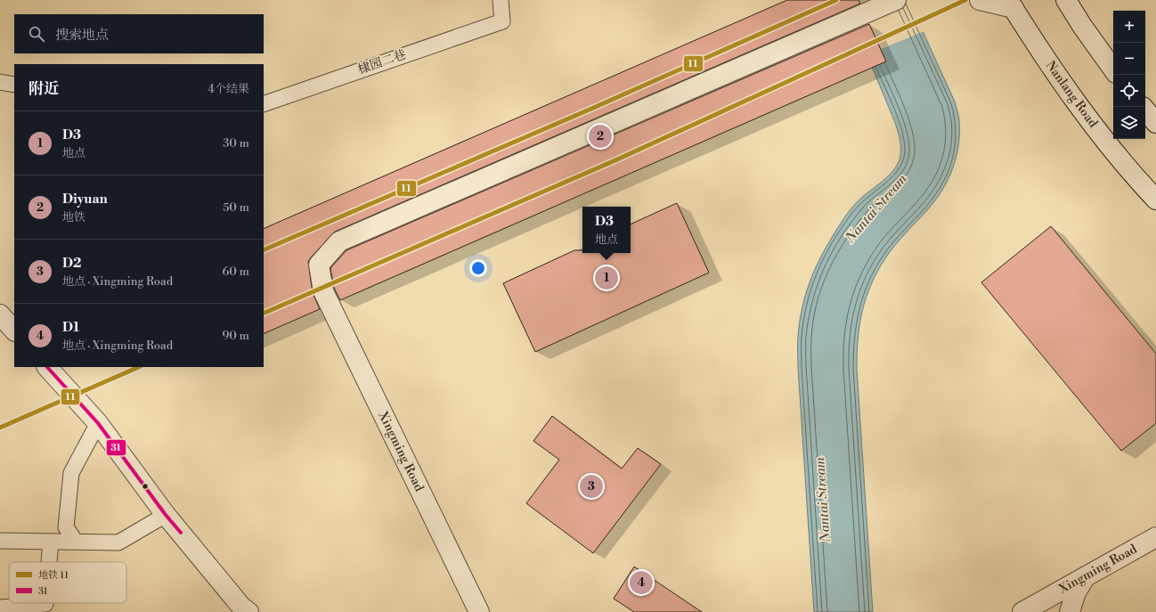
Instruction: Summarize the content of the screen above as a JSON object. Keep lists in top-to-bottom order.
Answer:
{
  "streets": {
    "street": ["Nanlang Road", "Xingming Road"],
    "lane": ["棣园二巷"]
  },
  "water": ["Nantai Stream"],
  "lines": ["metro line 11", "transit line 31"],
  "legend": ["地铁 11", "31"],
  "page": {
    "map_buttons": ["+", "−"],
    "search": "搜索地点",
    "heading": ["附近", "4个结果"],
    "list": [
      {
        "mark": "1",
        "name": "D3",
        "note": "地点",
        "value": "30 m"
      },
      {
        "mark": "2",
        "name": "Diyuan",
        "note": "地铁",
        "value": "50 m"
      },
      {
        "mark": "3",
        "name": "D2",
        "note": "地点 · Xingming Road",
        "value": "60 m"
      },
      {
        "mark": "4",
        "name": "D1",
        "note": "地点 · Xingming Road",
        "value": "90 m"
      }
    ],
    "pins": [
      "2",
      "1",
      "3",
      "4"
    ],
    "popup": ["D3", "地点"]
  }
}
